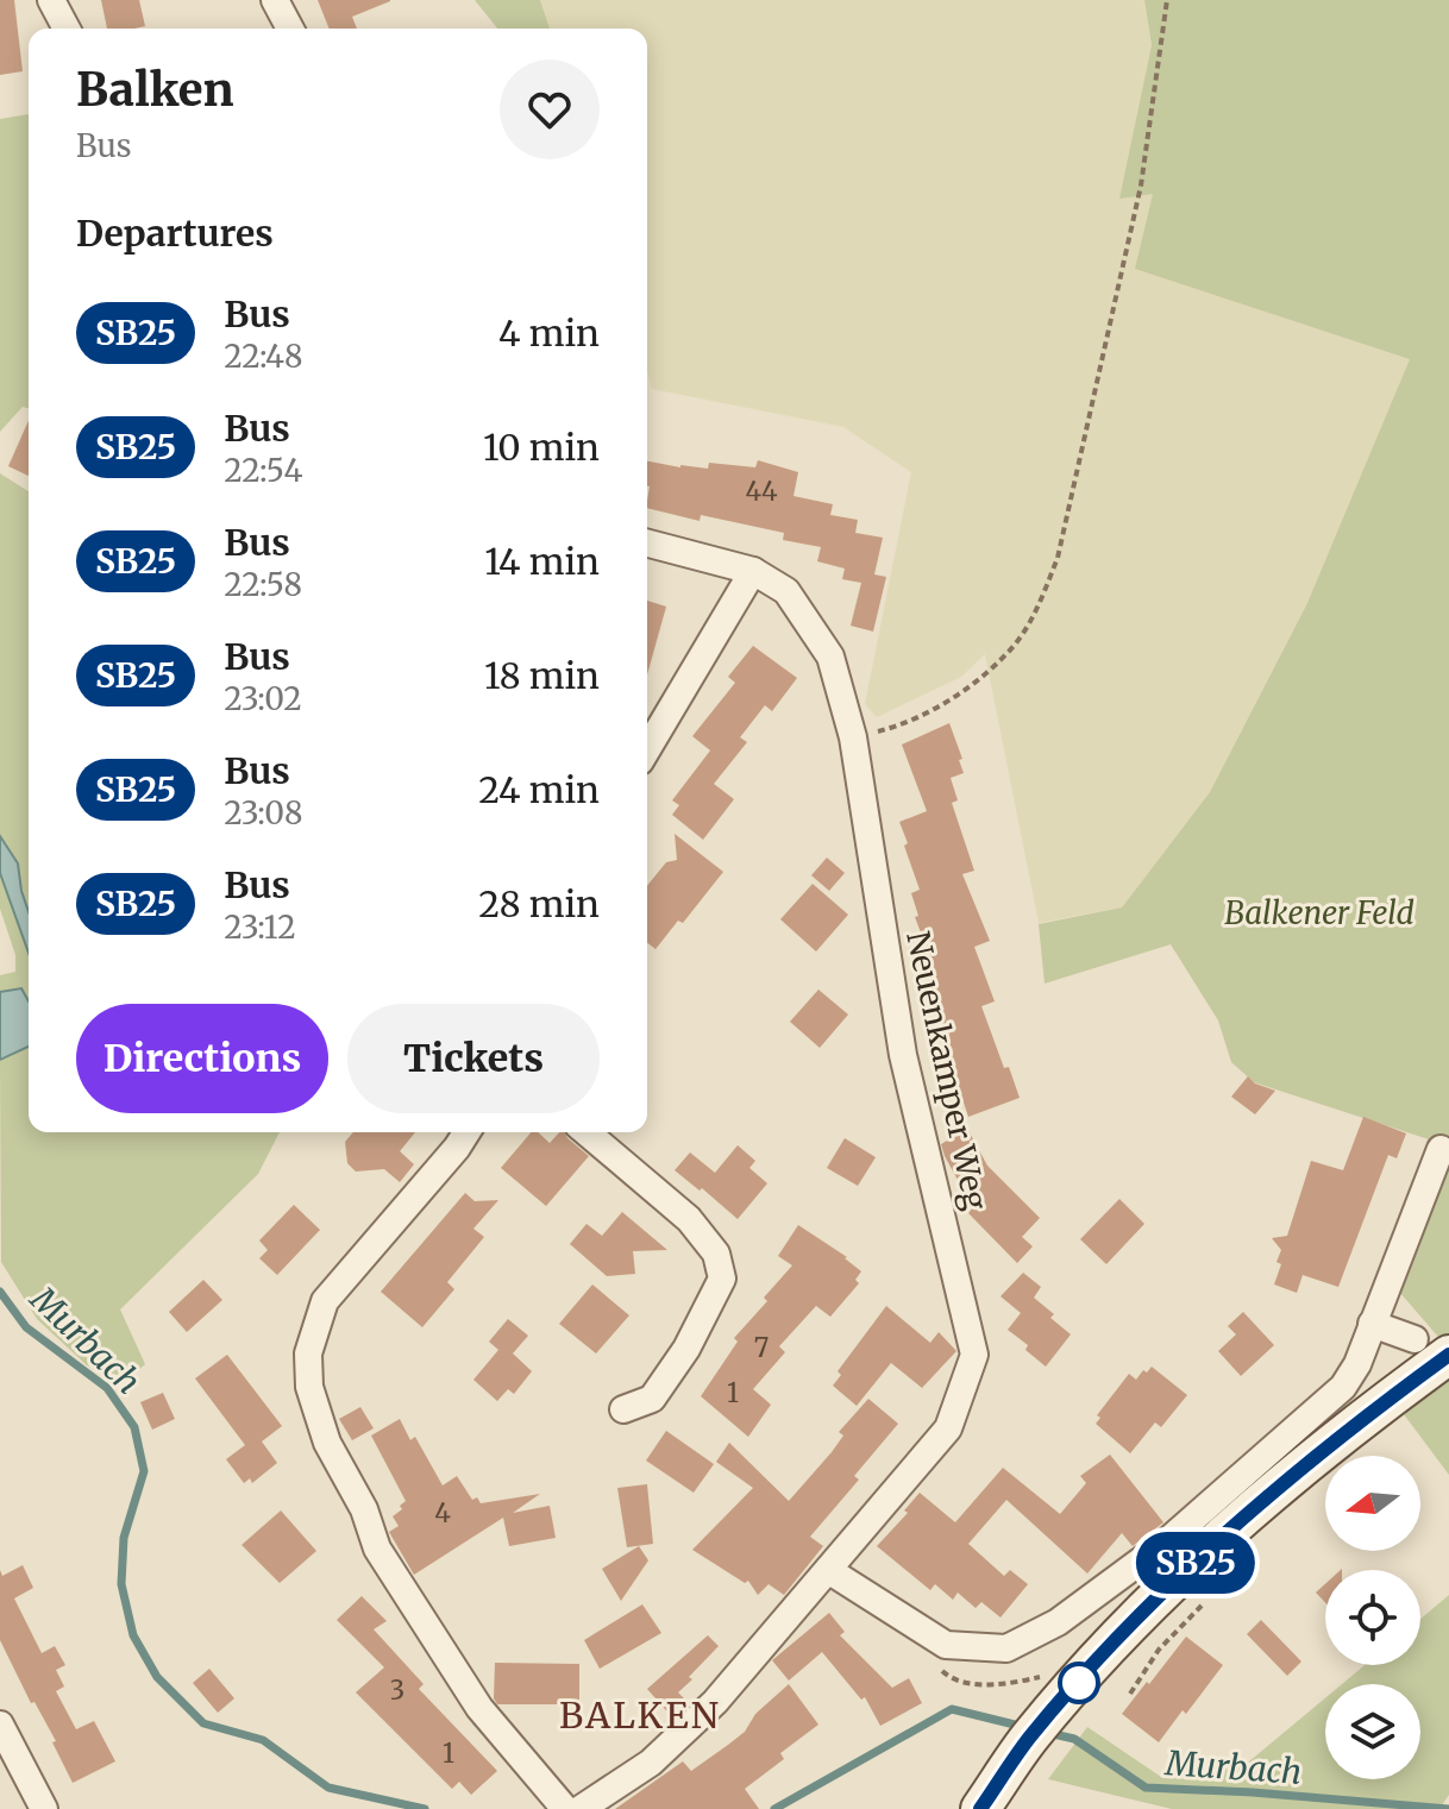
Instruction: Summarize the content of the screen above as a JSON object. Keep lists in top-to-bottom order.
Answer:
{
  "streets": {
    "street": ["Neuenkamper Weg"]
  },
  "districts": ["BALKEN"],
  "water": ["Murbach"],
  "parks": ["Balkener Feld"],
  "lines": ["bus line SB25"],
  "house_numbers": [
    "44",
    "7",
    "1",
    "4",
    "3",
    "1"
  ],
  "north": "left",
  "page": {
    "on_map": "SB25",
    "heading": [
      ["Balken", "Bus"],
      "Departures"
    ],
    "list": [
      {
        "mark": "SB25",
        "name": "Bus",
        "note": "22:48",
        "value": "4 min"
      },
      {
        "mark": "SB25",
        "name": "Bus",
        "note": "22:54",
        "value": "10 min"
      },
      {
        "mark": "SB25",
        "name": "Bus",
        "note": "22:58",
        "value": "14 min"
      },
      {
        "mark": "SB25",
        "name": "Bus",
        "note": "23:02",
        "value": "18 min"
      },
      {
        "mark": "SB25",
        "name": "Bus",
        "note": "23:08",
        "value": "24 min"
      },
      {
        "mark": "SB25",
        "name": "Bus",
        "note": "23:12",
        "value": "28 min"
      }
    ],
    "buttons": ["Directions", "Tickets"]
  }
}
